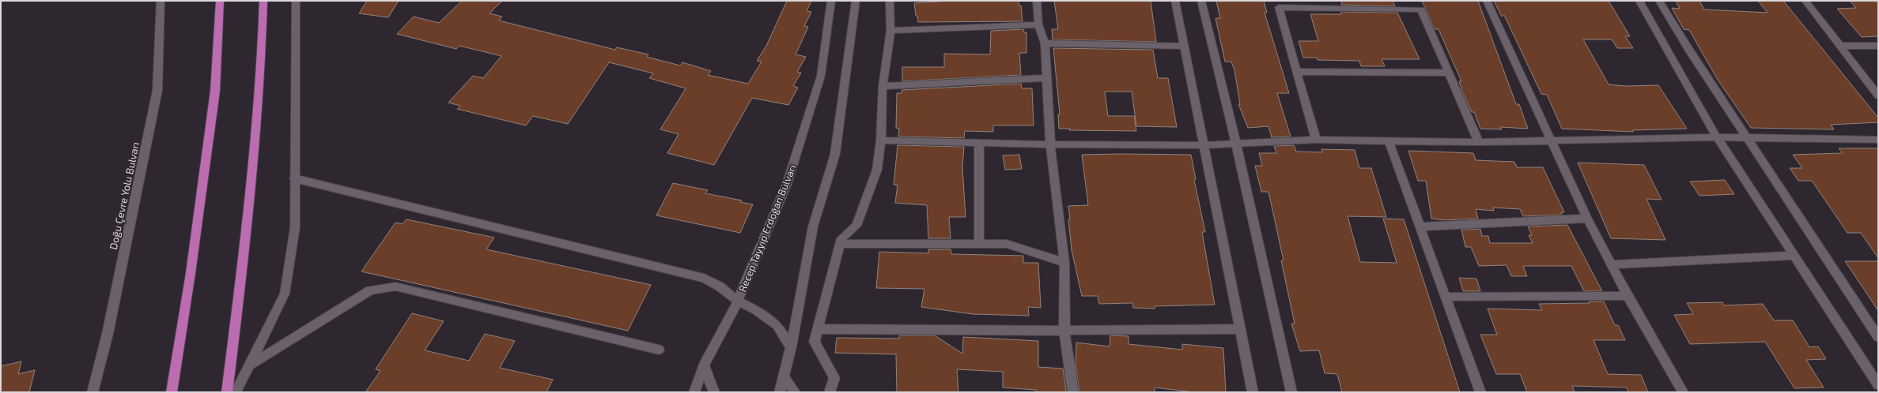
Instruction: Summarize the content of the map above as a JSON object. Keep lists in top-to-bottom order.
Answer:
{
  "streets": {
    "street": ["Doğu Çevre Yolu Bulvarı", "Recep Tayyip Erdoğan Bulvarı"]
  }
}
